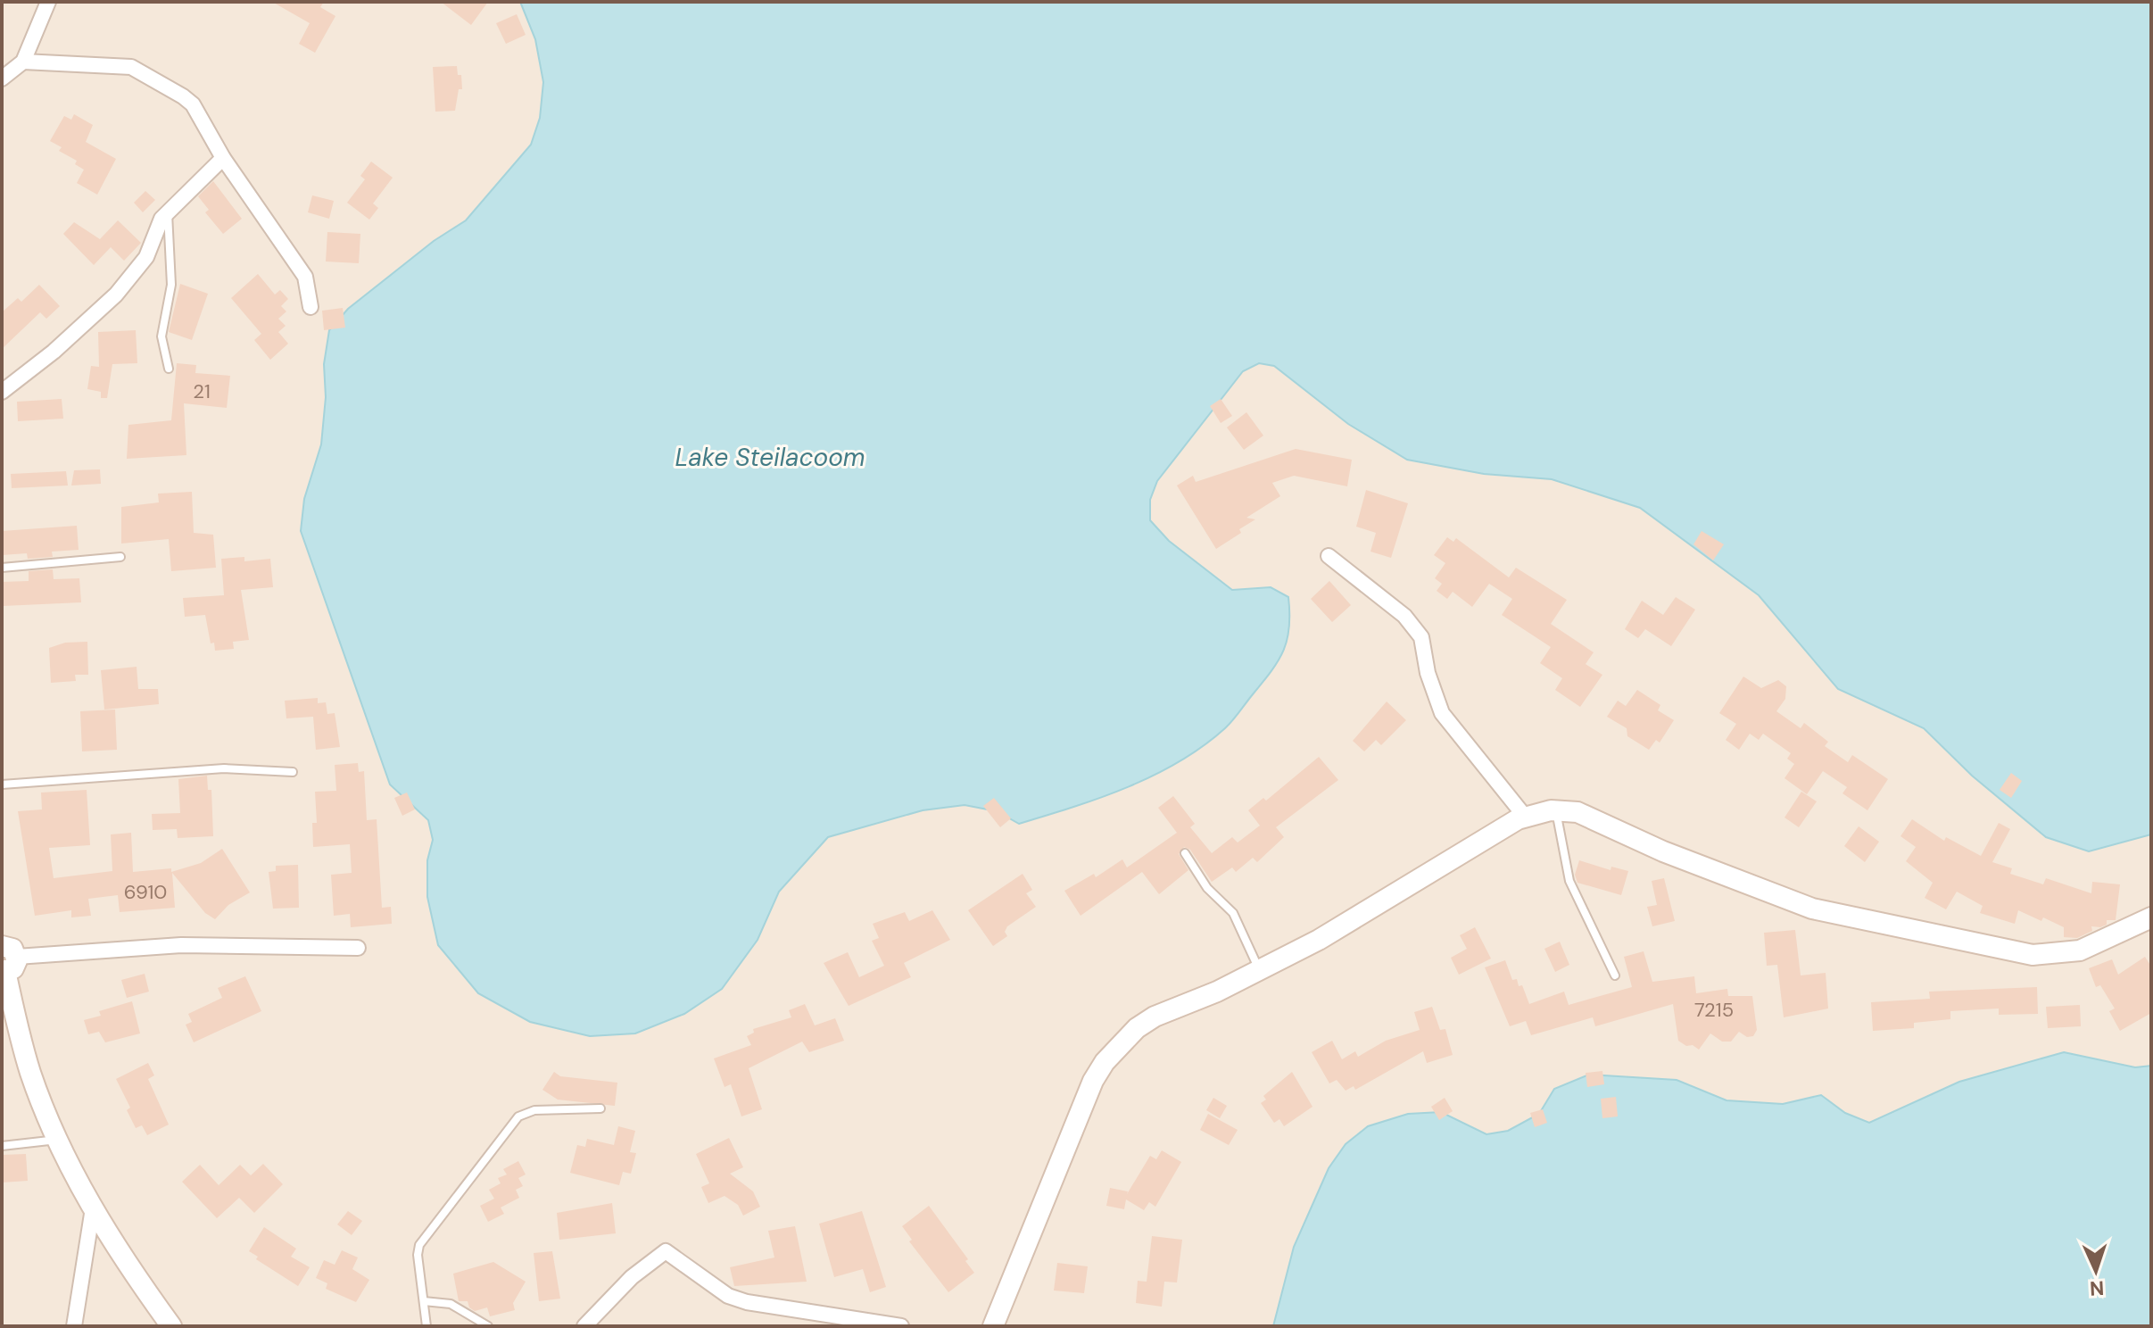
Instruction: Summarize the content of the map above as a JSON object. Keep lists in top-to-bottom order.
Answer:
{
  "water": ["Lake Steilacoom"],
  "house_numbers": ["21", "6910", "7215"],
  "north": "bottom"
}
